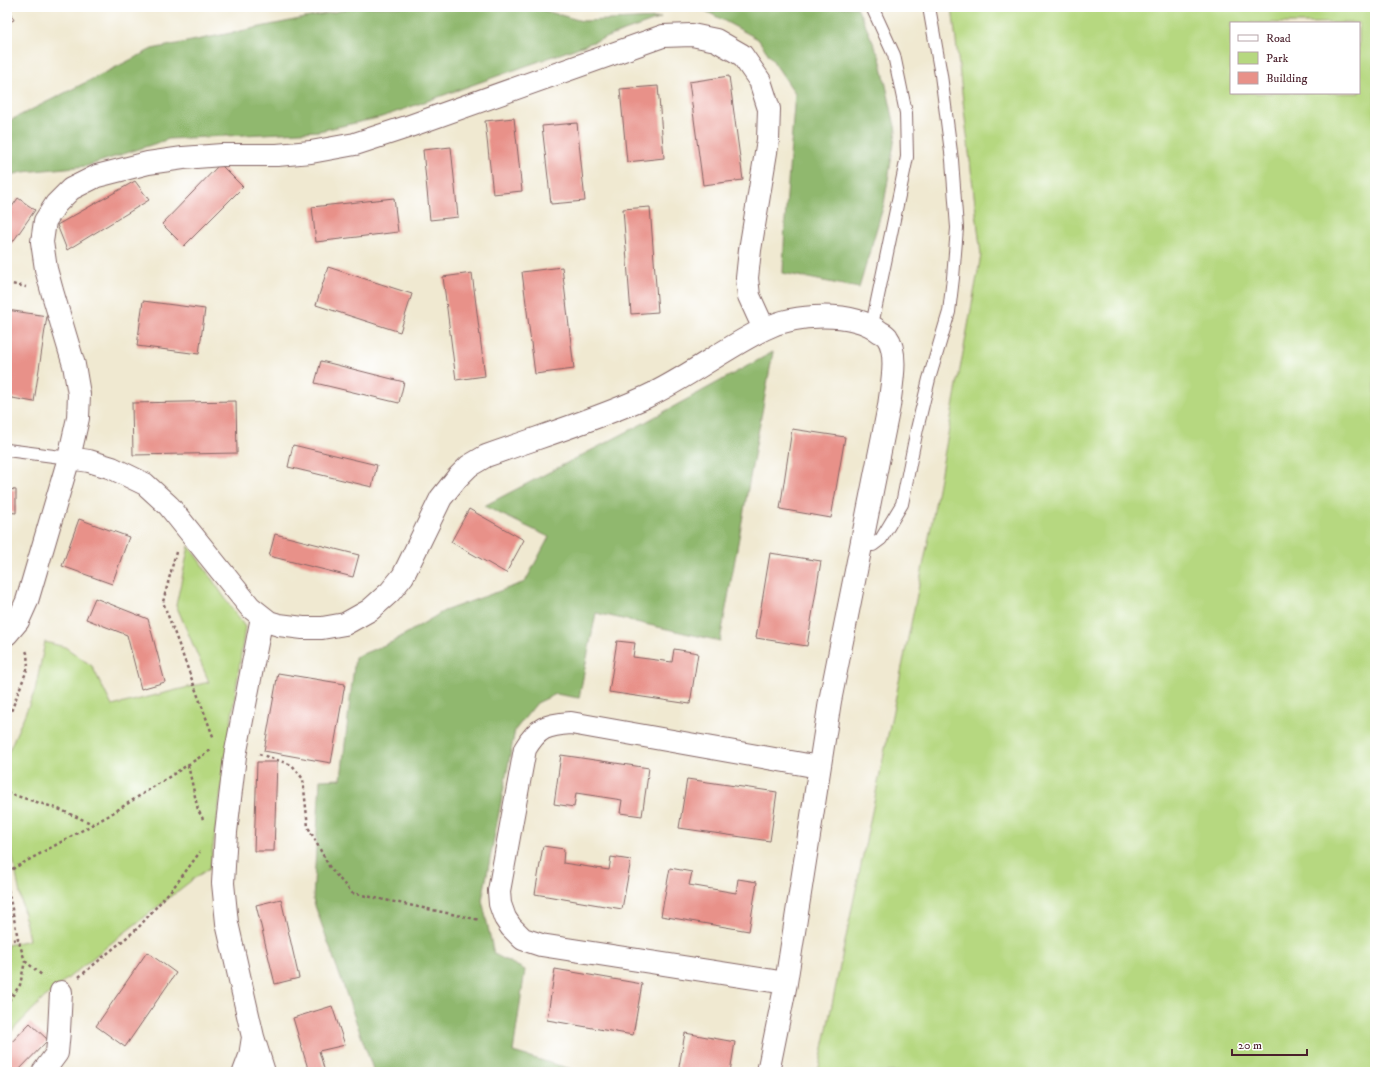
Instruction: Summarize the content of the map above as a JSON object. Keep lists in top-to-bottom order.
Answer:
{
  "legend": ["Road", "Park", "Building"],
  "scale_bar": "20 m"
}
